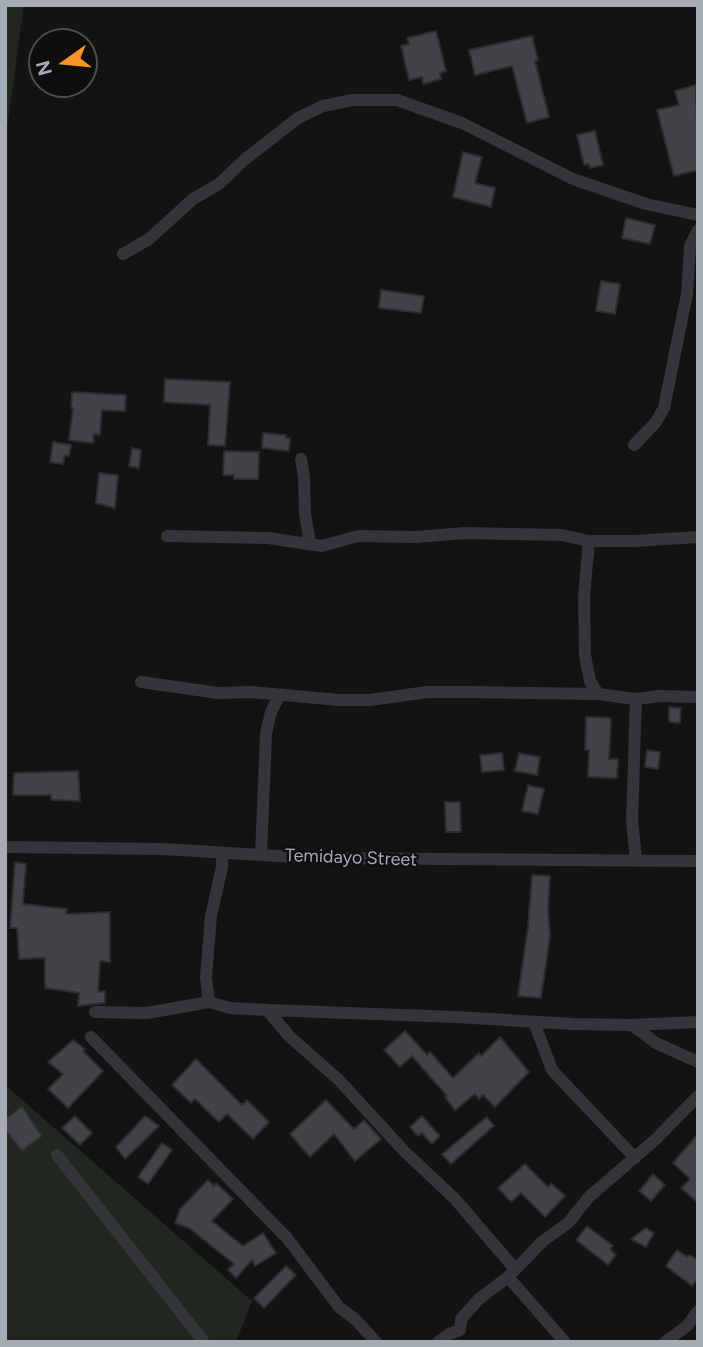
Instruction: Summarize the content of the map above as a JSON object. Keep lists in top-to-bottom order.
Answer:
{
  "streets": {
    "street": ["Temidayo Street"]
  },
  "north": "left"
}
